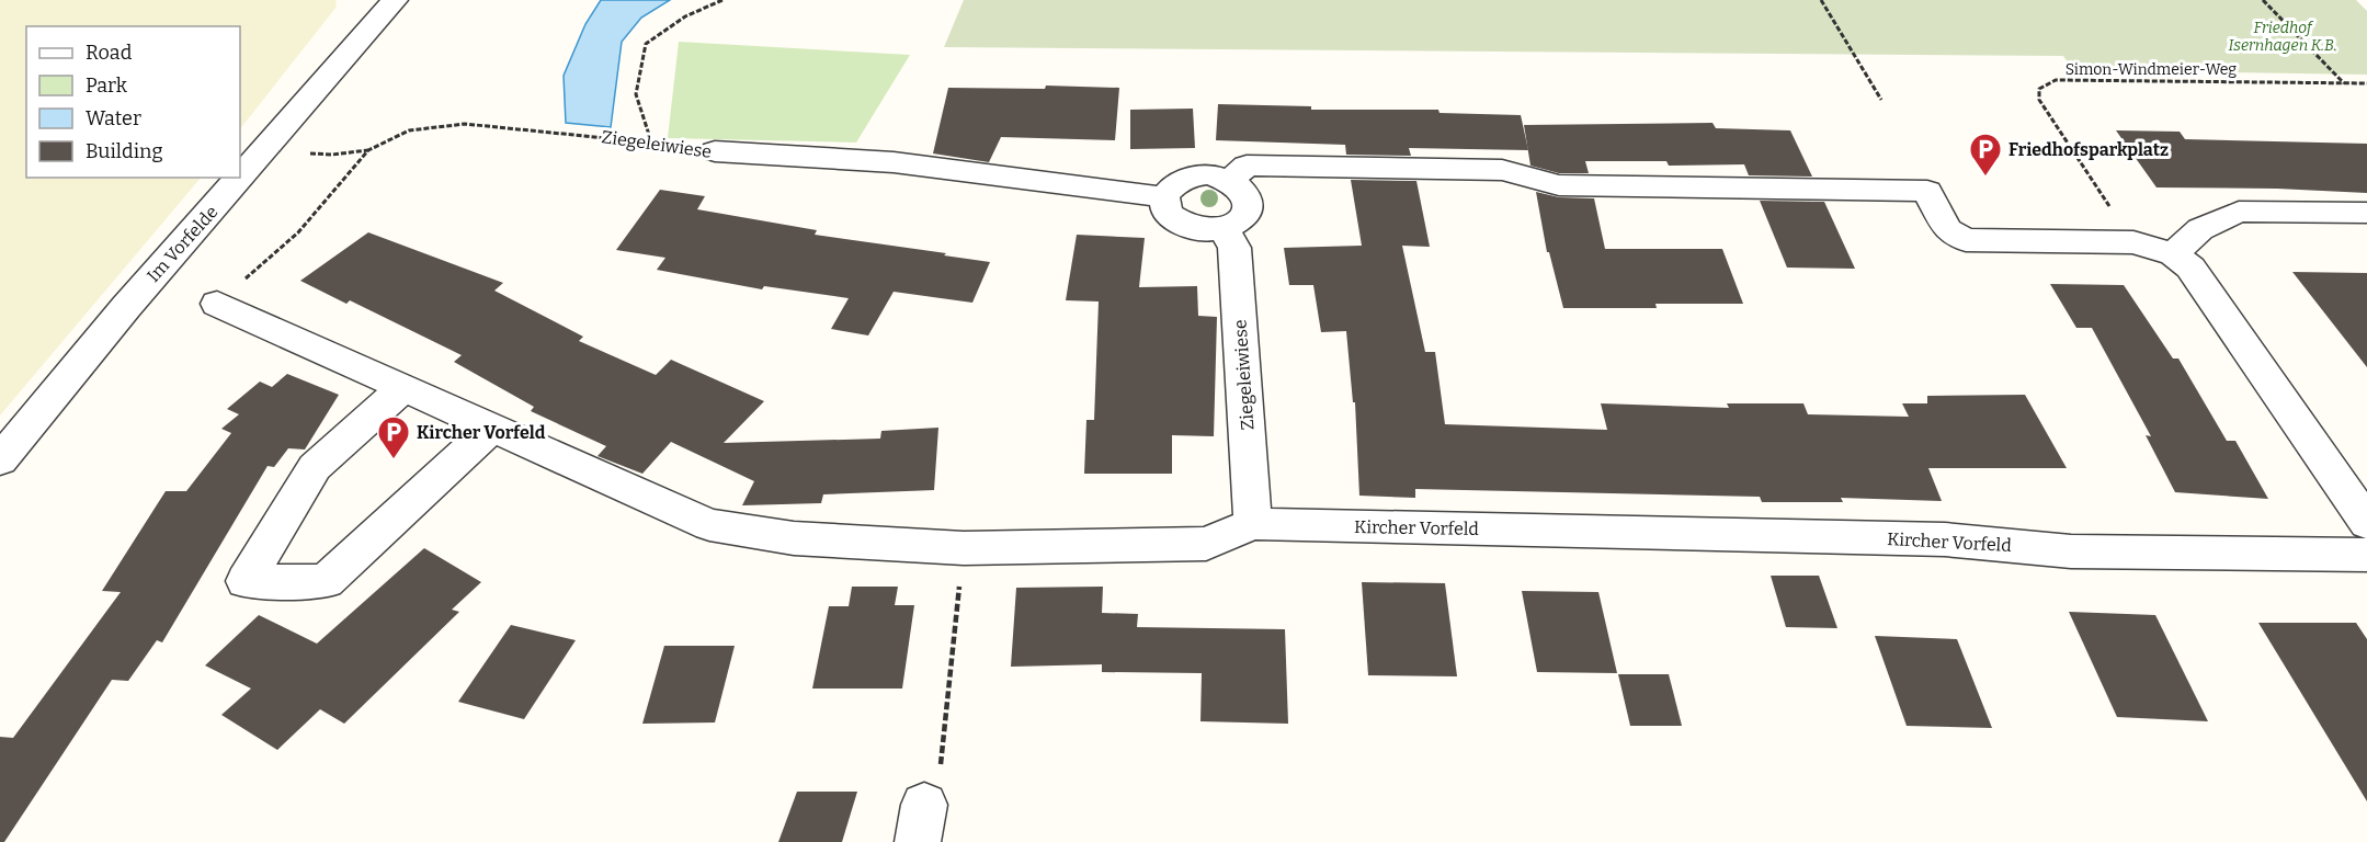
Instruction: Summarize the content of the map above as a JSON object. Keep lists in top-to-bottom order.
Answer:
{
  "streets": {
    "street": ["Ziegeleiwiese", "Im Vorfelde", "Kircher Vorfeld"],
    "path": ["Simon-Windmeier-Weg"]
  },
  "crossings": [
    ["Ziegeleiwiese", "Kircher Vorfeld"]
  ],
  "parks": ["Friedhof Isernhagen K.B."],
  "places": {
    "parking": ["Friedhofsparkplatz", "Kircher Vorfeld"]
  },
  "legend": [
    "Road",
    "Park",
    "Water",
    "Building"
  ]
}
